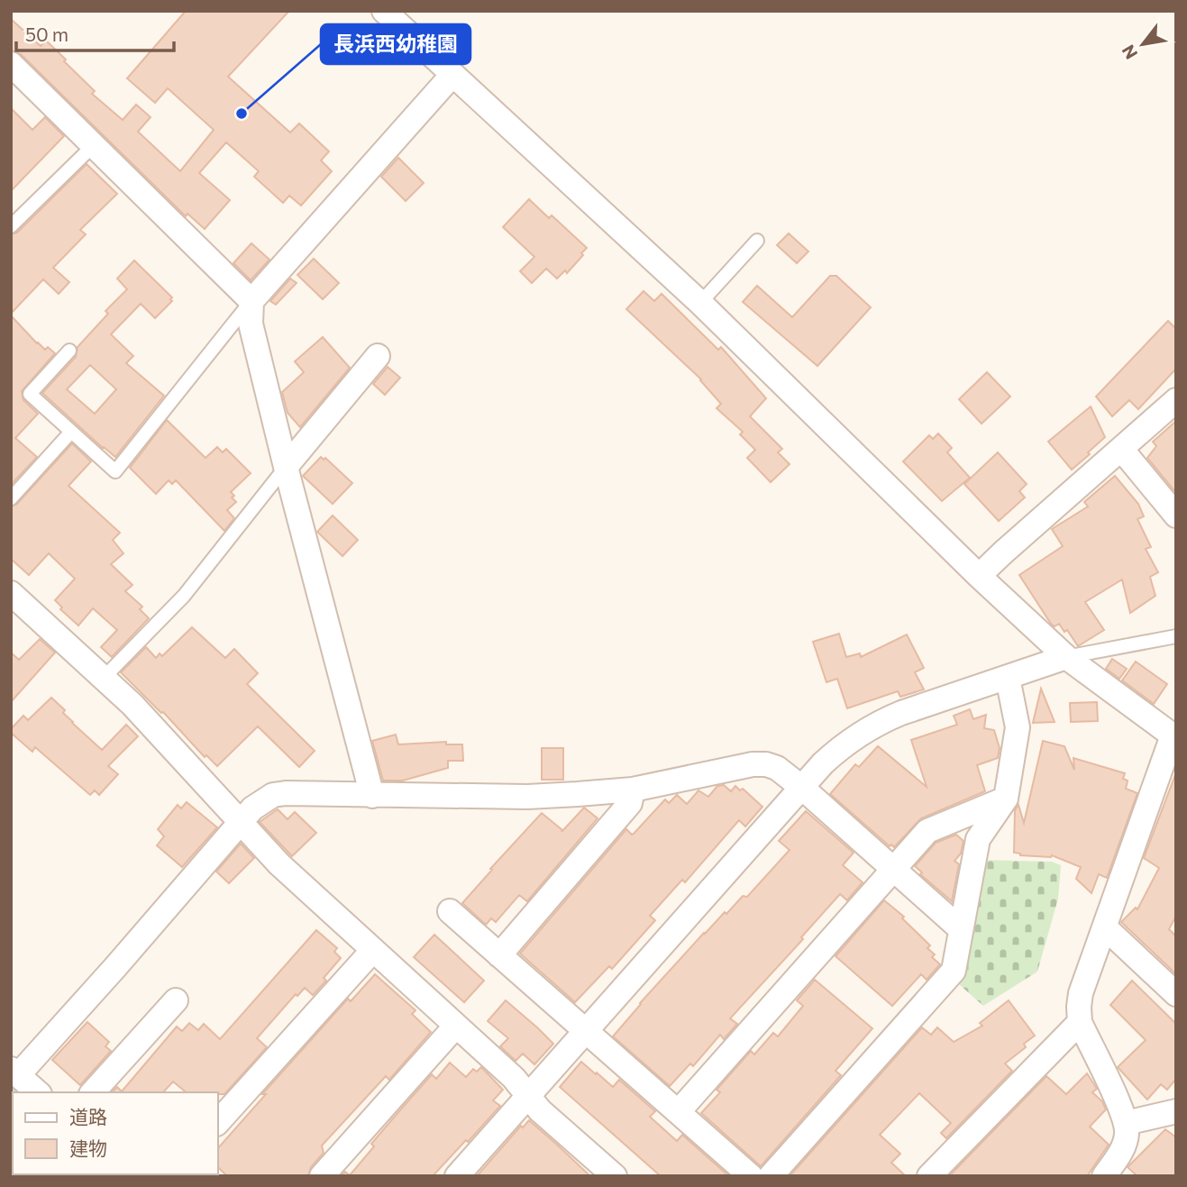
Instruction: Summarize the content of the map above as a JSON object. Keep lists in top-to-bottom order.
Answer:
{
  "places": ["長浜西幼稚園"],
  "legend": ["道路", "建物"],
  "scale_bar": "50 m",
  "north": "bottom left"
}
